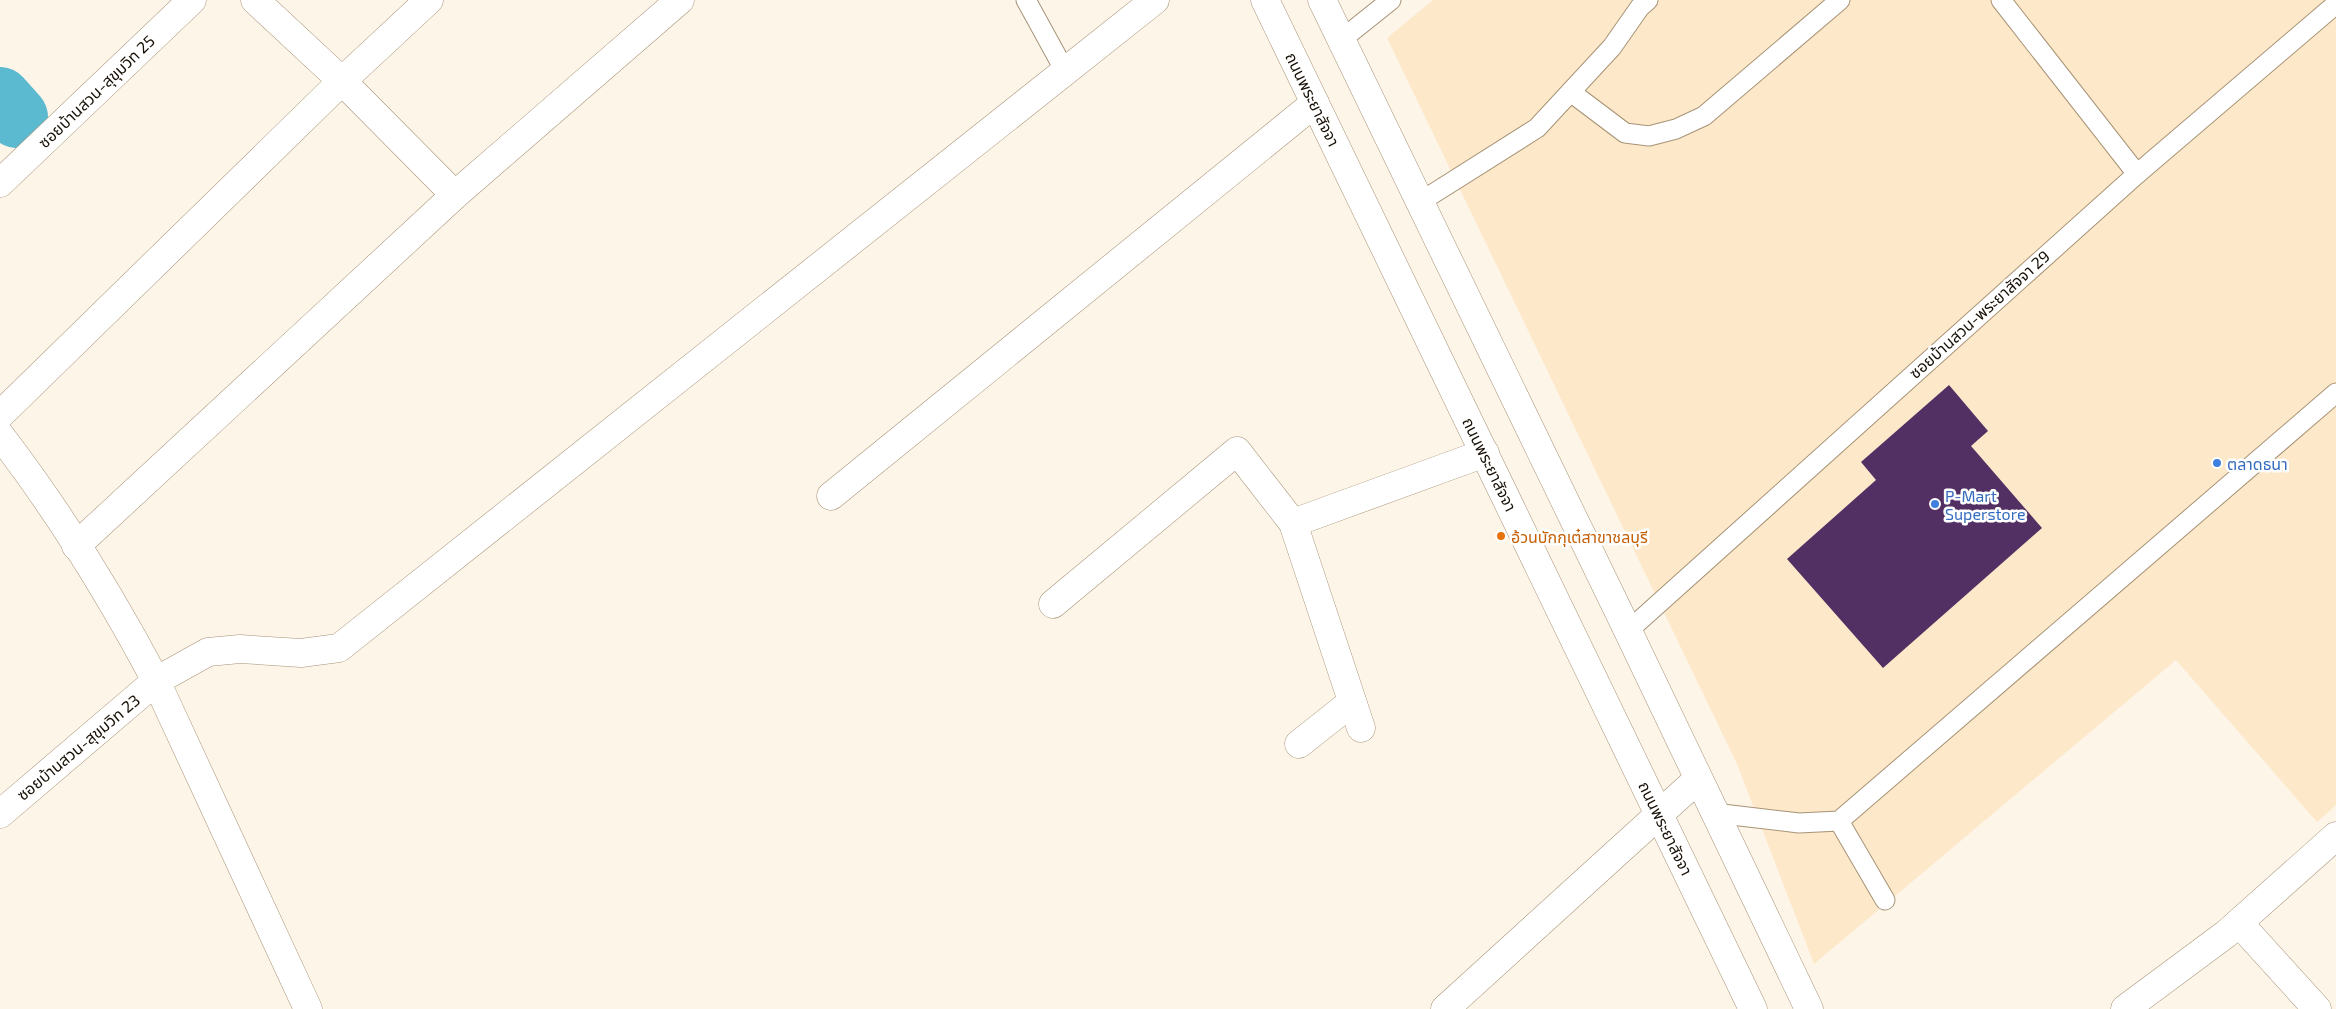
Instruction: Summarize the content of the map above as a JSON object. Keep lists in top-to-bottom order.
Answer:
{
  "streets": {
    "street": ["ซอยบ้านสวน-สุขุมวิท 25", "ถนนพระยาสัจจา", "ซอยบ้านสวน-สุขุมวิท 23"],
    "lane": ["ซอยบ้านสวน-พระยาสัจจา 29"]
  },
  "places": ["ตลาดธนา", "P-Mart Superstore", "อ้วนบักกุเต๋สาขาชลบุรี"]
}
